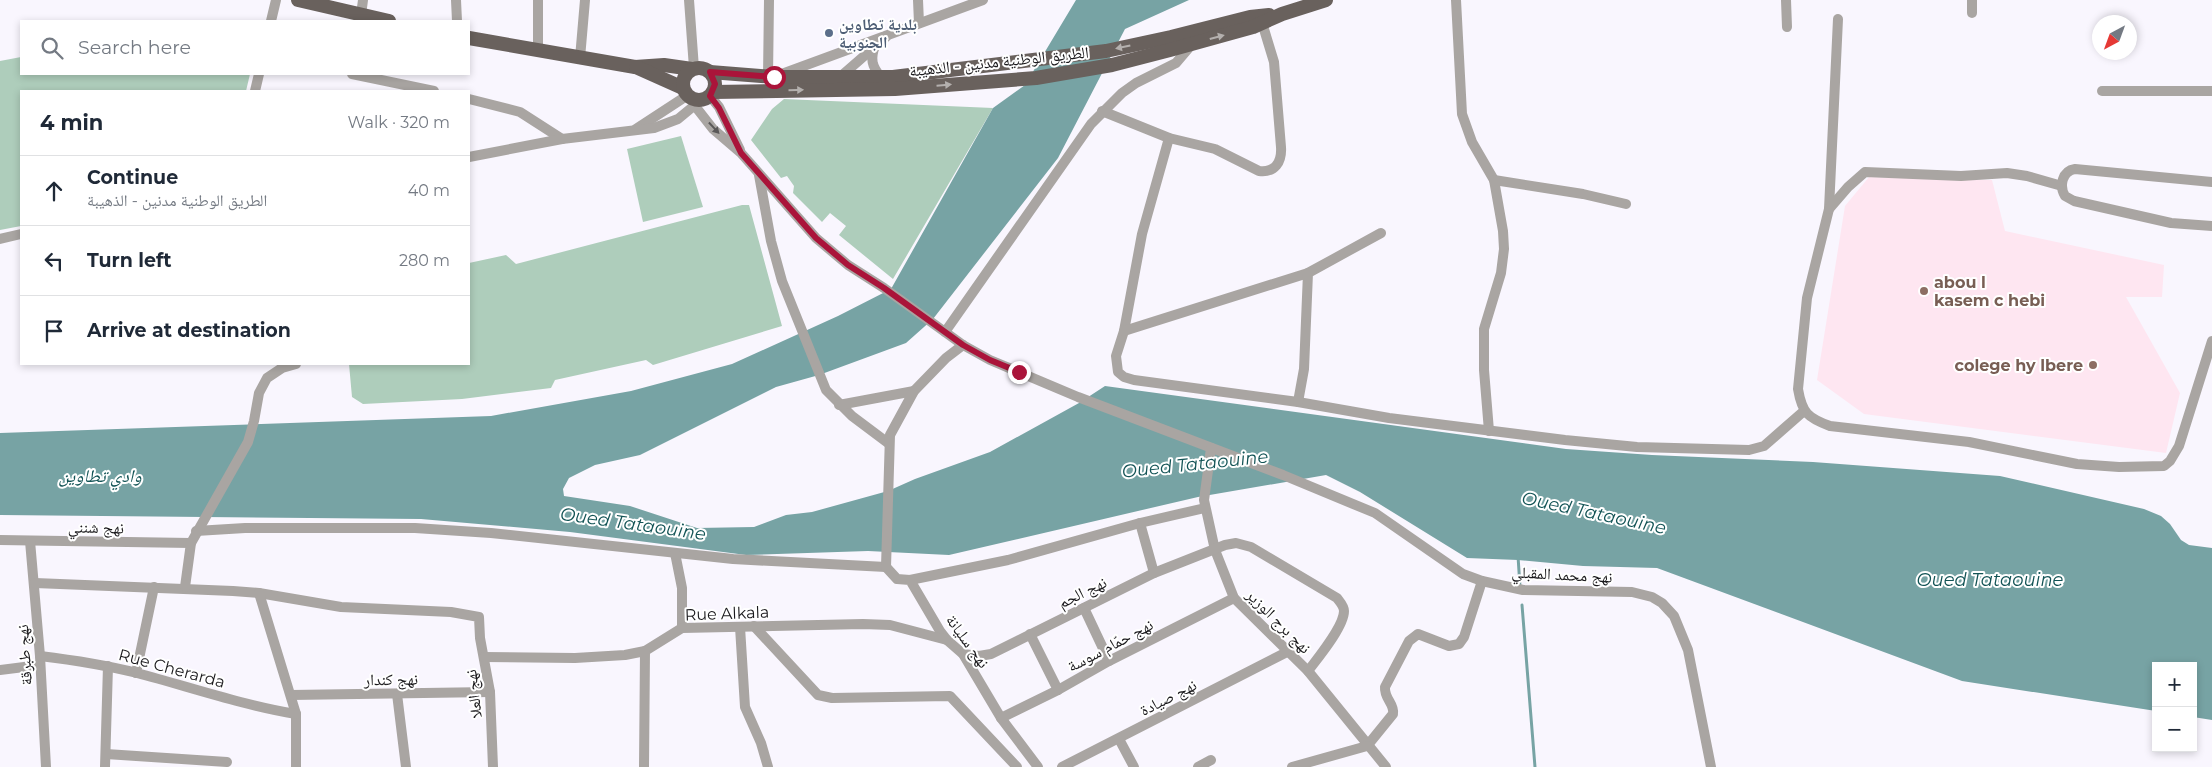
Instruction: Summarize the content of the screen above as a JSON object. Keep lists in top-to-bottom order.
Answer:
{
  "streets": {
    "main road": ["الطريق الوطنية مدنين - الذهيبة"],
    "street": [
      "نهج شنني",
      "نهج محمد المقبلي",
      "نهج الجم",
      "Rue Alkala",
      "نهج برج الوزير",
      "نهج سليانة",
      "نهج حمّام سوسة",
      "نهج طبرقة",
      "Rue Cherarda",
      "نهج كندار",
      "نهج العلا",
      "نهج صيادة"
    ]
  },
  "crossings": [
    ["نهج شنني", "نهج طبرقة"],
    ["نهج الجم", "نهج برج الوزير"],
    ["نهج الجم", "نهج سليانة"],
    ["Rue Alkala", "نهج سليانة"],
    ["Rue Alkala", "نهج العلا"],
    ["نهج برج الوزير", "نهج حمّام سوسة"],
    ["نهج برج الوزير", "نهج صيادة"],
    ["نهج سليانة", "نهج حمّام سوسة"],
    ["نهج طبرقة", "Rue Cherarda"],
    ["نهج كندار", "نهج العلا"]
  ],
  "water": ["Oued Tataouine", "وادي تطاوين"],
  "places": ["بلدية تطاوين الجنوبية", "abou l kasem c hebi", "colege hy lbere"],
  "north": "bottom left",
  "page": {
    "search": "Search here",
    "heading": ["4 min", "Walk · 320 m"],
    "list": [
      ["Continue", "الطريق الوطنية مدنين - الذهيبة", "40 m"],
      ["Turn left", "280 m"],
      "Arrive at destination"
    ],
    "map_buttons": ["+", "−"]
  }
}
